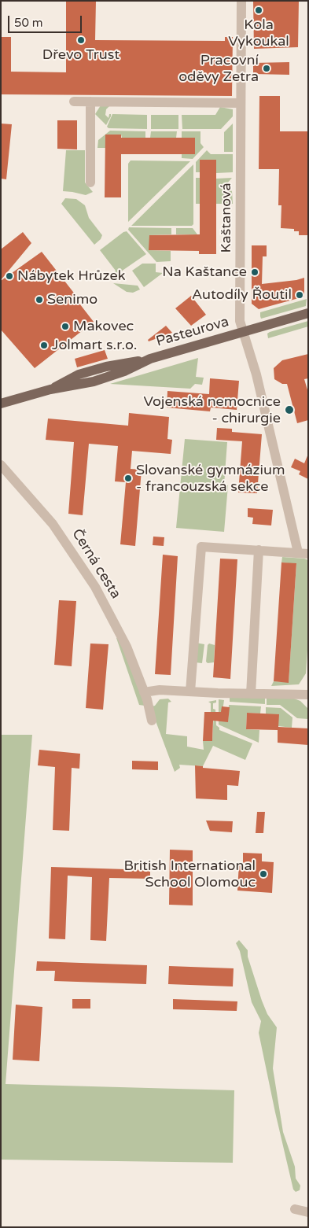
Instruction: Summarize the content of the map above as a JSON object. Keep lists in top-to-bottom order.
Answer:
{
  "streets": {
    "main road": ["Pasteurova"],
    "street": ["Kaštanová", "Černá cesta"]
  },
  "crossings": [
    ["Kaštanová", "Pasteurova"]
  ],
  "places": [
    "Kola Vykoukal",
    "Dřevo Trust",
    "Pracovní oděvy Zetra",
    "Na Kaštance",
    "Nábytek Hrůzek",
    "Autodíly Řoutil",
    "Senimo",
    "Makovec",
    "Jolmart s.r.o.",
    "Vojenská nemocnice - chirurgie",
    "Slovanské gymnázium - francouzská sekce",
    "British International School Olomouc"
  ],
  "scale_bar": "50 m"
}
